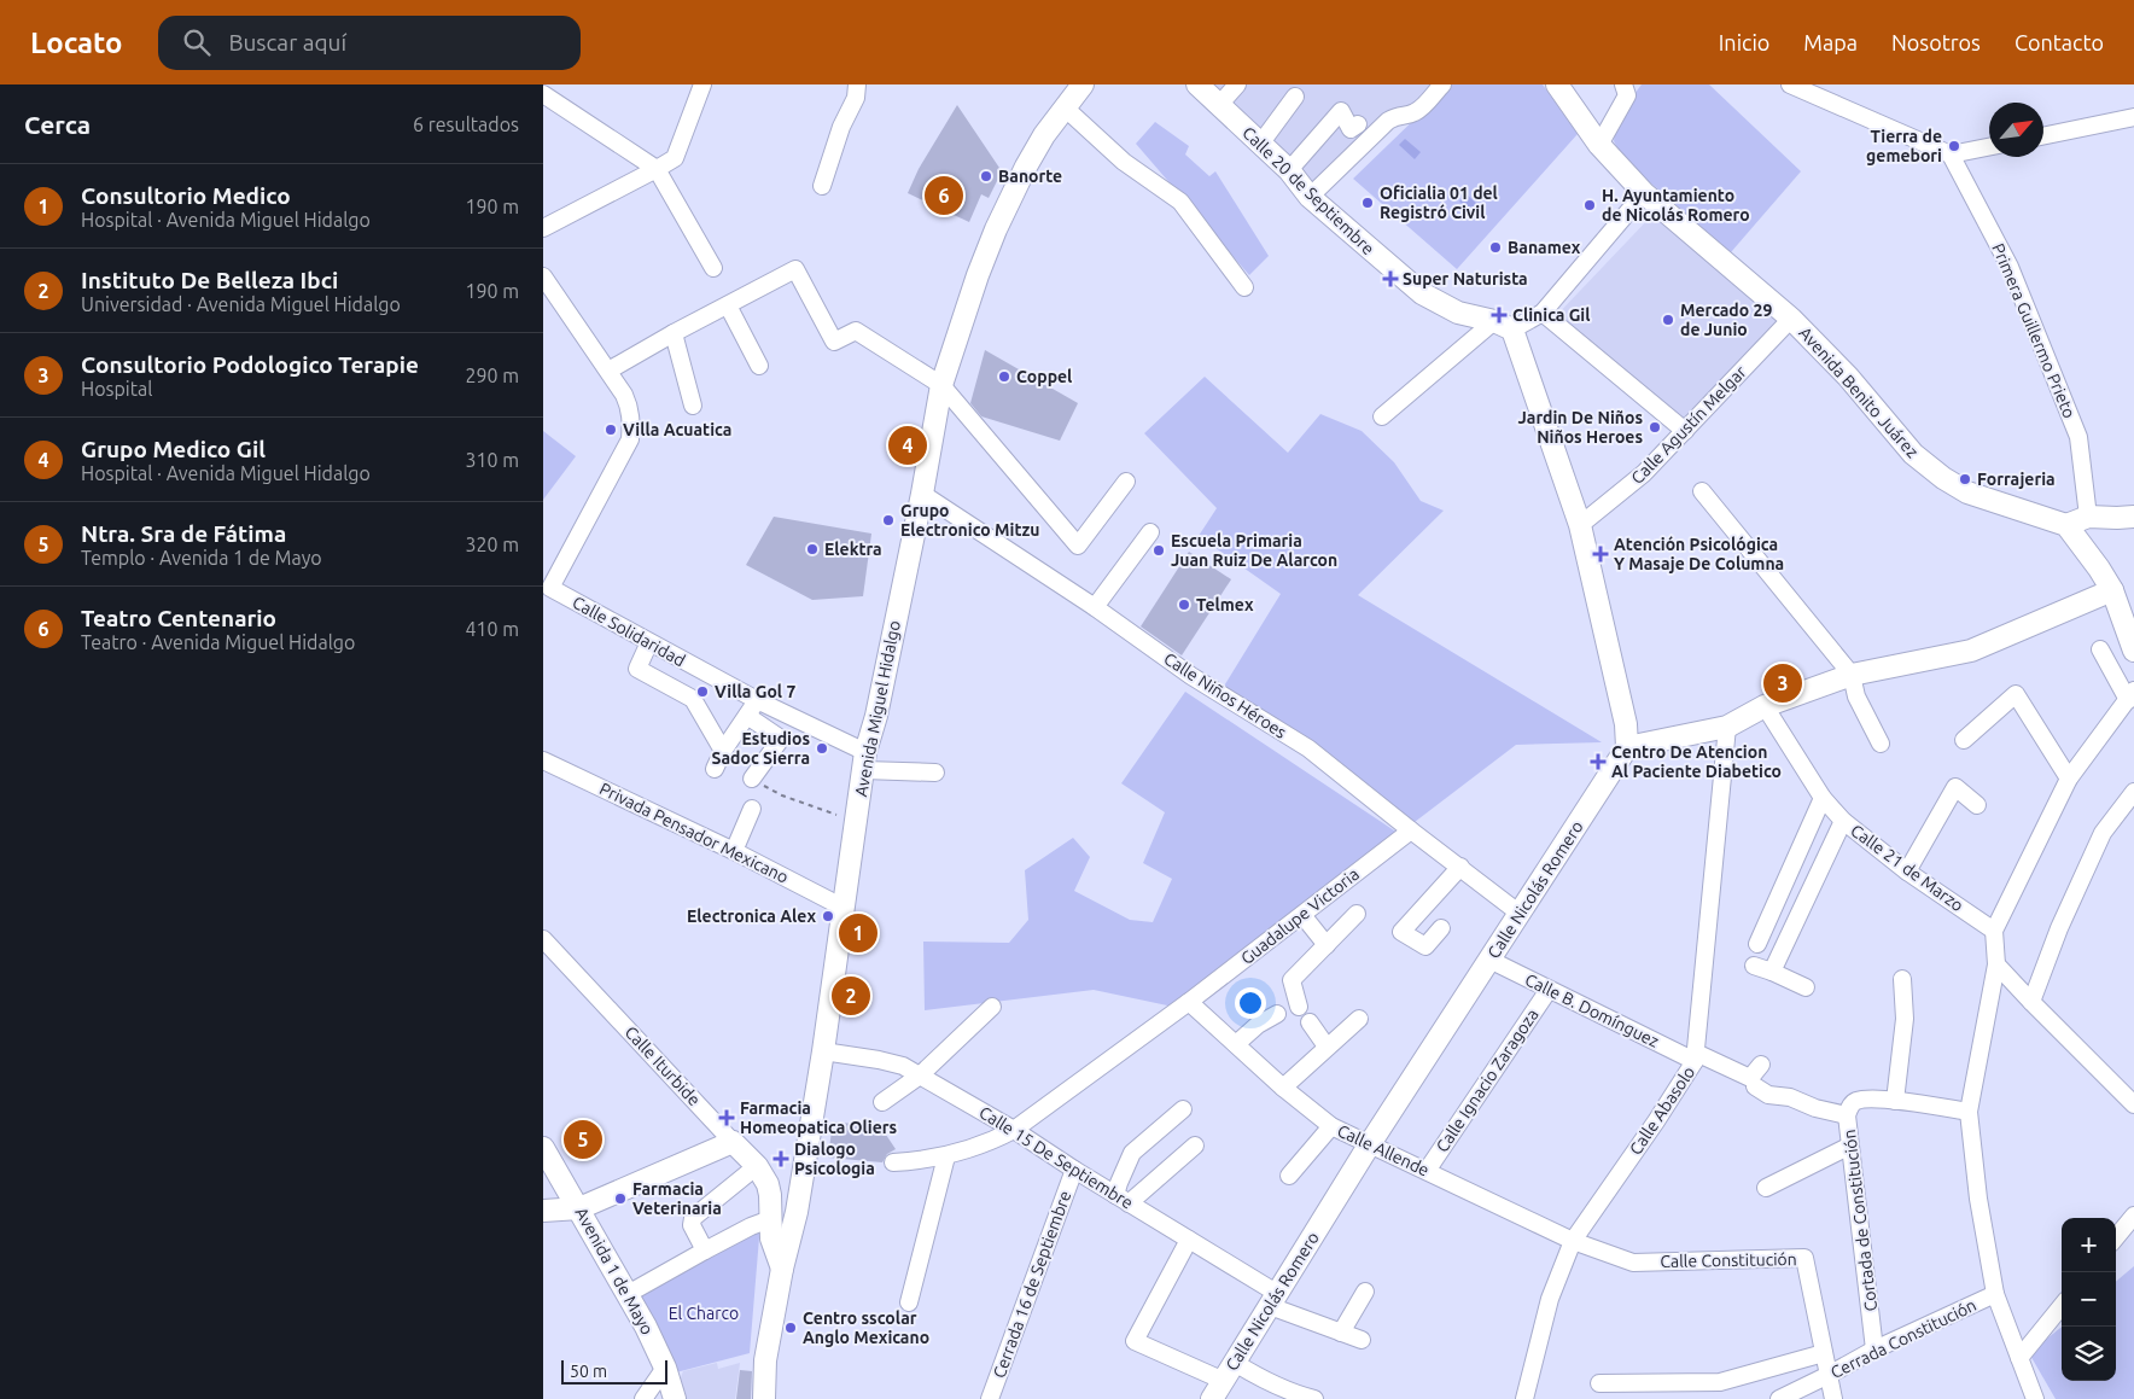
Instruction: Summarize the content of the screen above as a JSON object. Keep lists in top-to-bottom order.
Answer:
{
  "streets": {
    "main road": [
      "Calle 20 de Septiembre",
      "Avenida Benito Juárez",
      "Avenida Miguel Hidalgo",
      "Calle Nicolás Romero",
      "Calle Iturbide",
      "Avenida 1 de Mayo"
    ],
    "street": [
      "Primera Guillermo Prieto",
      "Calle Agustín Melgar",
      "Calle Solidaridad",
      "Calle Niños Héroes",
      "Privada Pensador Mexicano",
      "Calle 21 de Marzo",
      "Guadalupe Victoria",
      "Calle B. Domínguez",
      "Calle Ignacio Zaragoza",
      "Calle Abasolo",
      "Calle Allende",
      "Calle 15 De Septiembre",
      "Cortada de Constitución",
      "Calle Constitución",
      "Cerrada 16 de Septiembre",
      "Cerrada Constitución"
    ]
  },
  "crossings": [
    ["Avenida Benito Juárez", "Calle Agustín Melgar"],
    ["Calle Solidaridad", "Avenida Miguel Hidalgo"],
    ["Calle Niños Héroes", "Avenida Miguel Hidalgo"],
    ["Calle Niños Héroes", "Calle Nicolás Romero"],
    ["Calle Niños Héroes", "Guadalupe Victoria"],
    ["Avenida Miguel Hidalgo", "Privada Pensador Mexicano"],
    ["Avenida Miguel Hidalgo", "Calle Iturbide"],
    ["Avenida Miguel Hidalgo", "Calle 15 De Septiembre"],
    ["Calle Nicolás Romero", "Calle B. Domínguez"],
    ["Calle Nicolás Romero", "Calle Allende"],
    ["Calle Nicolás Romero", "Calle 15 De Septiembre"],
    ["Guadalupe Victoria", "Calle Allende"],
    ["Guadalupe Victoria", "Calle 15 De Septiembre"],
    ["Calle B. Domínguez", "Calle Ignacio Zaragoza"],
    ["Calle B. Domínguez", "Calle Abasolo"],
    ["Calle Ignacio Zaragoza", "Calle Allende"],
    ["Calle Abasolo", "Calle Allende"],
    ["Calle Abasolo", "Calle Constitución"],
    ["Calle Allende", "Calle Constitución"],
    ["Calle 15 De Septiembre", "Cerrada 16 de Septiembre"],
    ["Cortada de Constitución", "Cerrada Constitución"],
    ["Calle Constitución", "Cerrada Constitución"]
  ],
  "parks": ["El Charco"],
  "places": {
    "other": [
      "Tierra de gemebori",
      "Banorte",
      "Oficialia 01 del Registró Civil",
      "H. Ayuntamiento de Nicolás Romero",
      "Banamex",
      "Mercado 29 de Junio",
      "Coppel",
      "Jardin De Niños Niños Heroes",
      "Villa Acuatica",
      "Forrajeria",
      "Grupo Electronico Mitzu",
      "Elektra",
      "Escuela Primaria Juan Ruiz De Alarcon",
      "Telmex",
      "Villa Gol 7",
      "Estudios Sadoc Sierra",
      "Electronica Alex",
      "Farmacia Veterinaria",
      "Centro sscolar Anglo Mexicano"
    ],
    "health": [
      "Super Naturista",
      "Clinica Gil",
      "Atención Psicológica Y Masaje De Columna",
      "Centro De Atencion Al Paciente Diabetico",
      "Farmacia Homeopatica Oliers",
      "Dialogo Psicologia"
    ]
  },
  "scale_bar": "50 m",
  "north": "top right",
  "page": {
    "header": "Locato",
    "search": "Buscar aquí",
    "nav": [
      "Inicio",
      "Mapa",
      "Nosotros",
      "Contacto"
    ],
    "heading": ["Cerca", "6 resultados"],
    "list": [
      {
        "mark": "1",
        "name": "Consultorio Medico",
        "note": "Hospital · Avenida Miguel Hidalgo",
        "value": "190 m"
      },
      {
        "mark": "2",
        "name": "Instituto De Belleza Ibci",
        "note": "Universidad · Avenida Miguel Hidalgo",
        "value": "190 m"
      },
      {
        "mark": "3",
        "name": "Consultorio Podologico Terapie",
        "note": "Hospital",
        "value": "290 m"
      },
      {
        "mark": "4",
        "name": "Grupo Medico Gil",
        "note": "Hospital · Avenida Miguel Hidalgo",
        "value": "310 m"
      },
      {
        "mark": "5",
        "name": "Ntra. Sra de Fátima",
        "note": "Templo · Avenida 1 de Mayo",
        "value": "320 m"
      },
      {
        "mark": "6",
        "name": "Teatro Centenario",
        "note": "Teatro · Avenida Miguel Hidalgo",
        "value": "410 m"
      }
    ],
    "pins": [
      "6",
      "4",
      "3",
      "1",
      "2",
      "5"
    ],
    "map_buttons": ["+", "−"],
    "scale": "50 m"
  }
}
